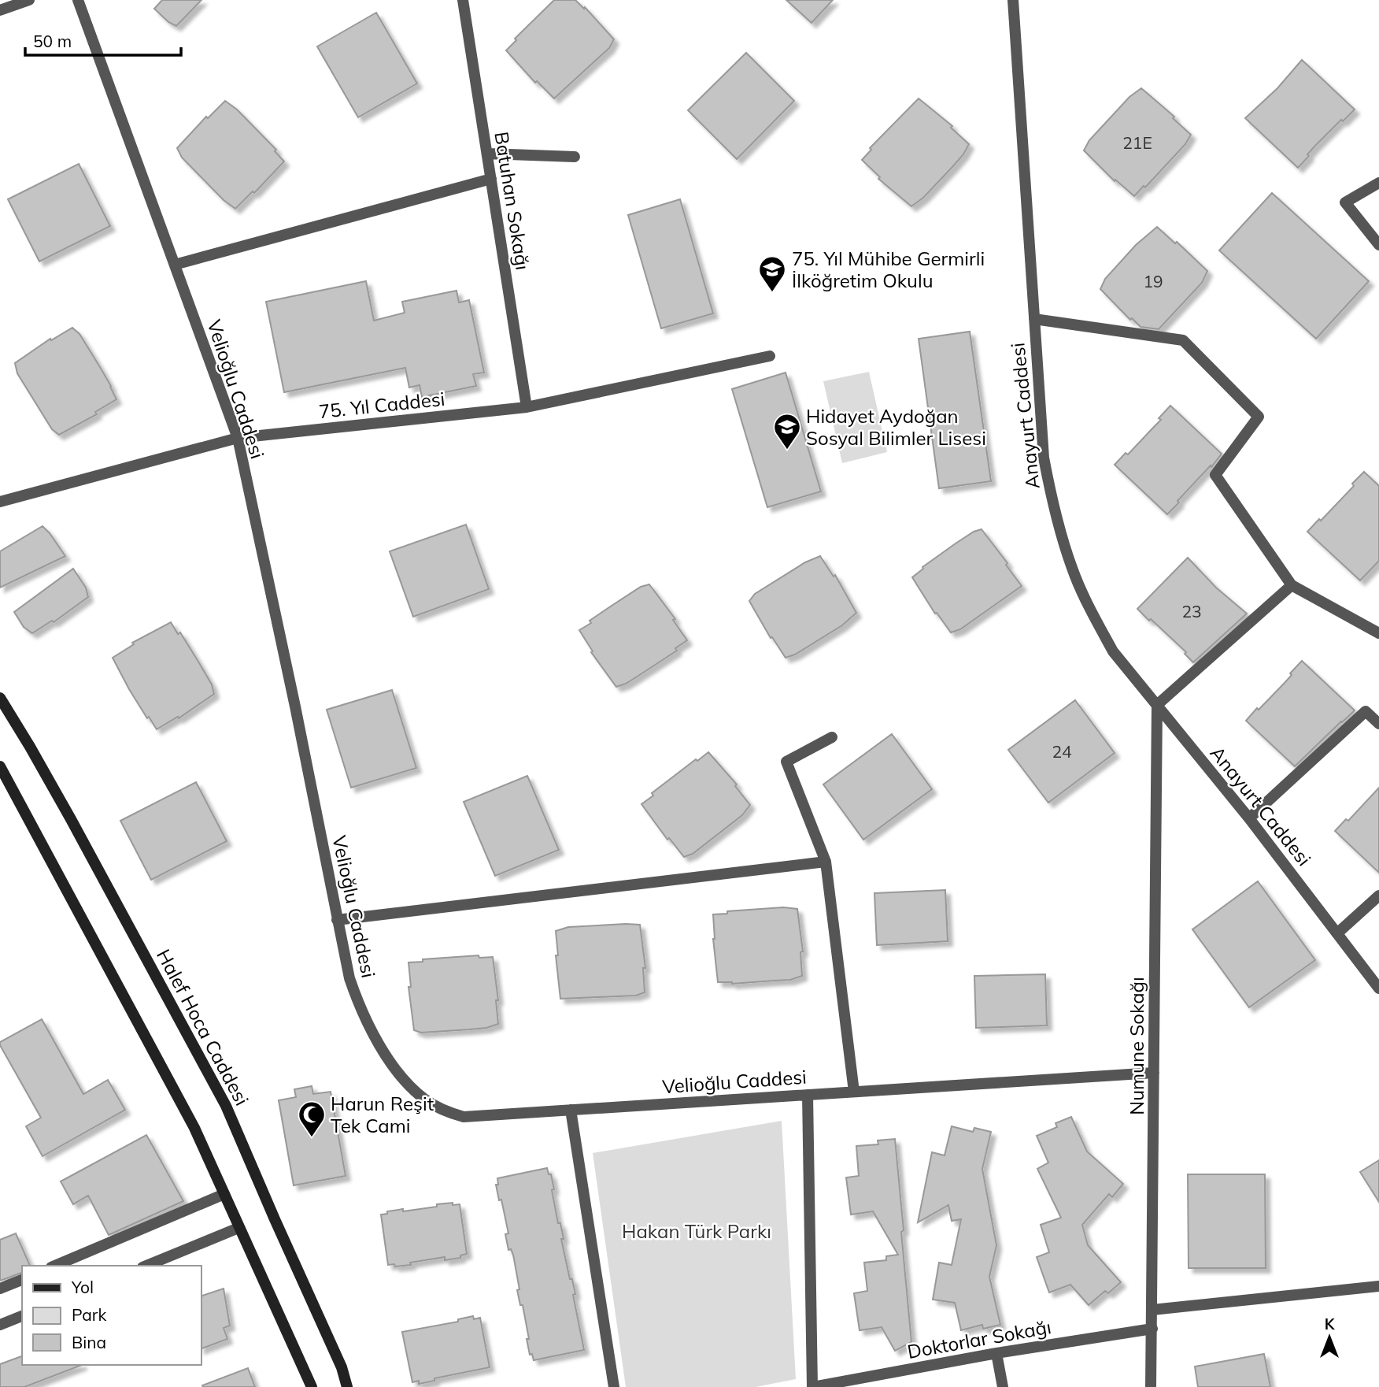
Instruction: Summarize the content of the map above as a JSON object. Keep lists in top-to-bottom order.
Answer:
{
  "streets": {
    "main road": ["Halef Hoca Caddesi"],
    "street": [
      "Batuhan Sokağı",
      "Velioğlu Caddesi",
      "75. Yıl Caddesi",
      "Anayurt Caddesi",
      "Numune Sokağı",
      "Doktorlar Sokağı"
    ]
  },
  "crossings": [
    ["Batuhan Sokağı", "75. Yıl Caddesi"],
    ["Velioğlu Caddesi", "75. Yıl Caddesi"],
    ["Velioğlu Caddesi", "Numune Sokağı"],
    ["Anayurt Caddesi", "Numune Sokağı"],
    ["Numune Sokağı", "Doktorlar Sokağı"]
  ],
  "parks": ["Hakan Türk Parkı"],
  "places": {
    "school or university": ["75. Yıl Mühibe Germirli İlköğretim Okulu", "Hidayet Aydoğan Sosyal Bilimler Lisesi"],
    "mosque": ["Harun Reşit Tek Cami"]
  },
  "house_numbers": [
    "21E",
    "19",
    "23",
    "24"
  ],
  "legend": ["Yol", "Park", "Bina"],
  "scale_bar": "50 m",
  "north": "top"
}
